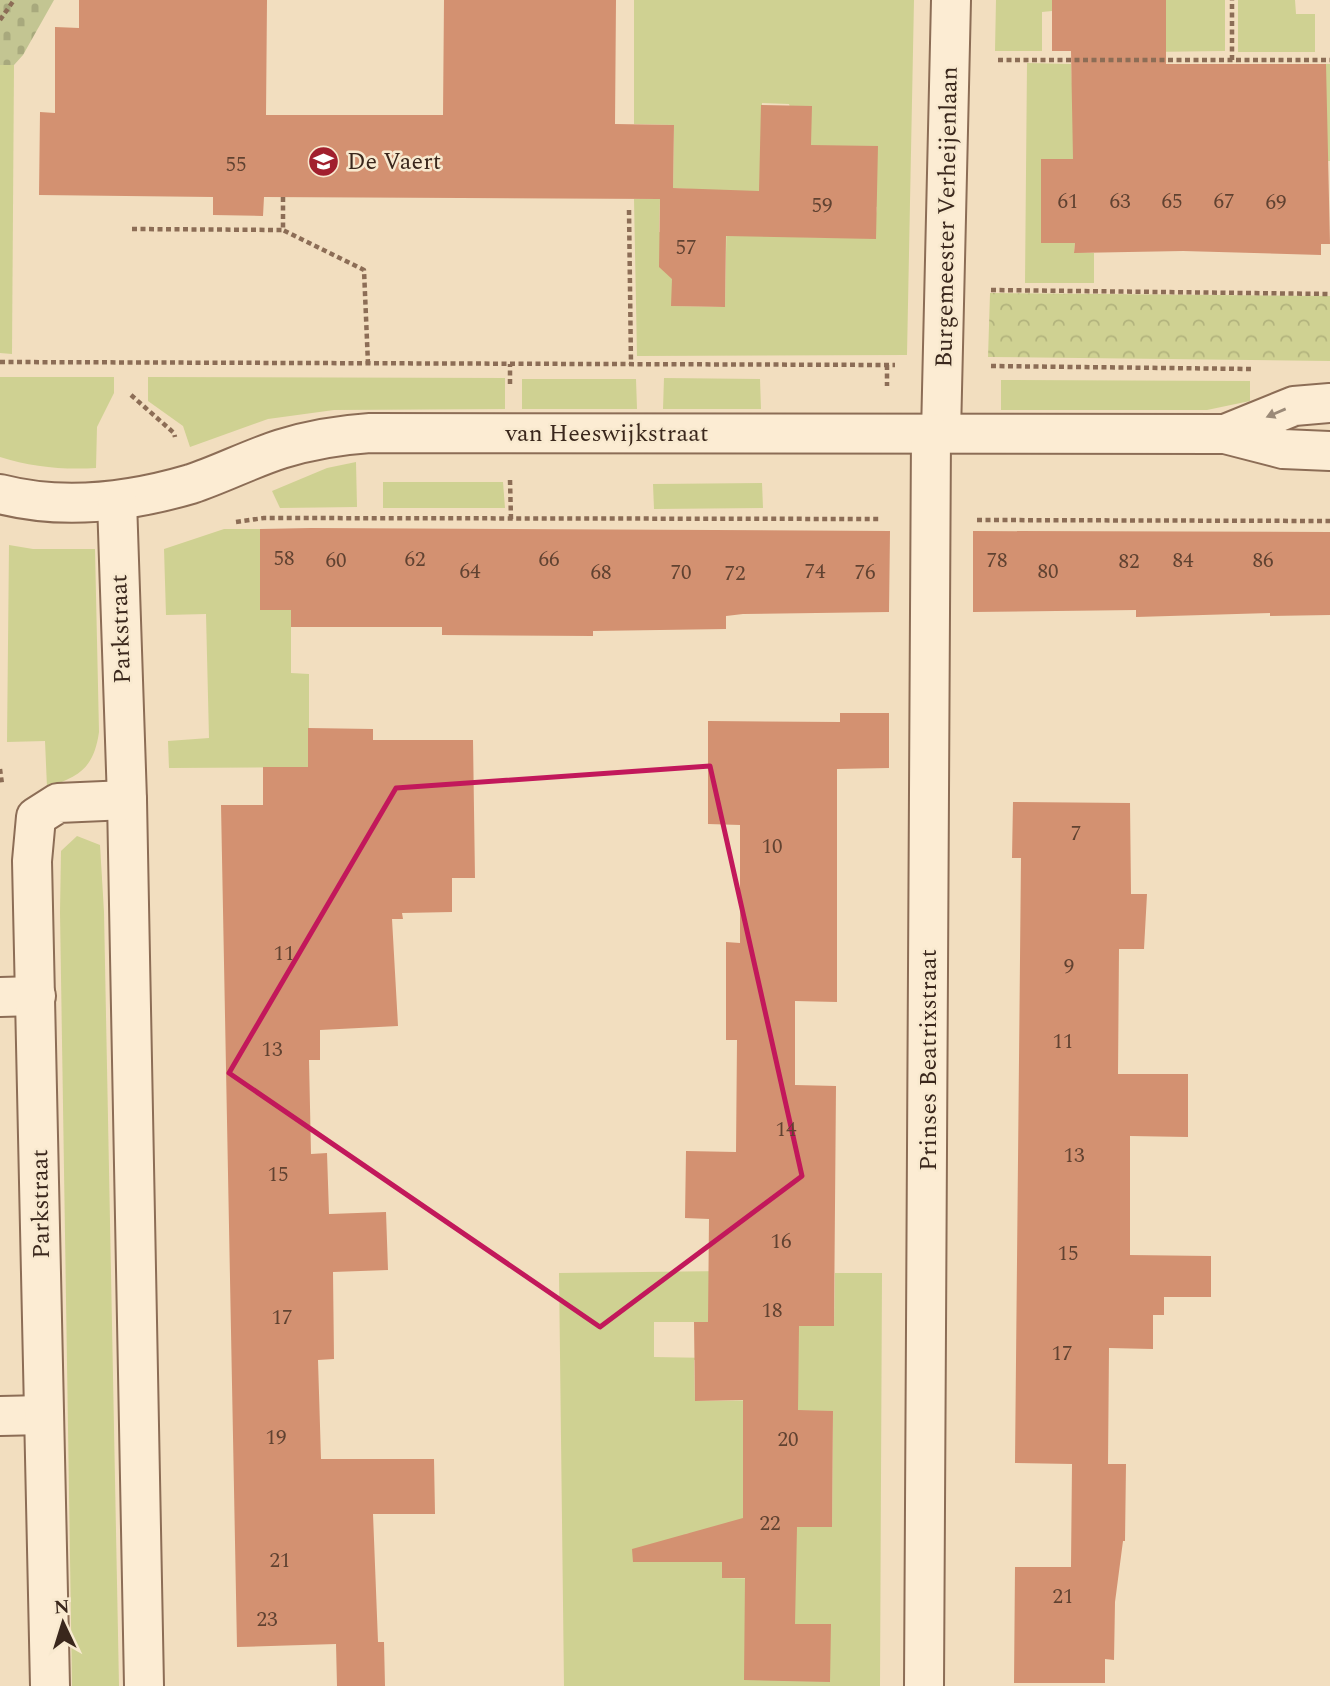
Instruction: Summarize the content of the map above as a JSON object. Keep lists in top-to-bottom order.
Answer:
{
  "streets": {
    "street": [
      "Burgemeester Verheijenlaan",
      "van Heeswijkstraat",
      "Parkstraat",
      "Prinses Beatrixstraat"
    ]
  },
  "crossings": [
    ["Burgemeester Verheijenlaan", "van Heeswijkstraat"],
    ["Burgemeester Verheijenlaan", "Prinses Beatrixstraat"],
    ["van Heeswijkstraat", "Parkstraat"],
    ["van Heeswijkstraat", "Prinses Beatrixstraat"]
  ],
  "places": {
    "school or university": ["De Vaert"]
  },
  "house_numbers": [
    "55",
    "61",
    "63",
    "65",
    "67",
    "69",
    "59",
    "57",
    "58",
    "62",
    "66",
    "60",
    "78",
    "84",
    "86",
    "82",
    "64",
    "74",
    "80",
    "68",
    "70",
    "76",
    "72",
    "7",
    "10",
    "11",
    "9",
    "11",
    "13",
    "14",
    "13",
    "15",
    "16",
    "15",
    "18",
    "17",
    "17",
    "19",
    "20",
    "22",
    "21",
    "21",
    "23"
  ],
  "north": "top"
}
